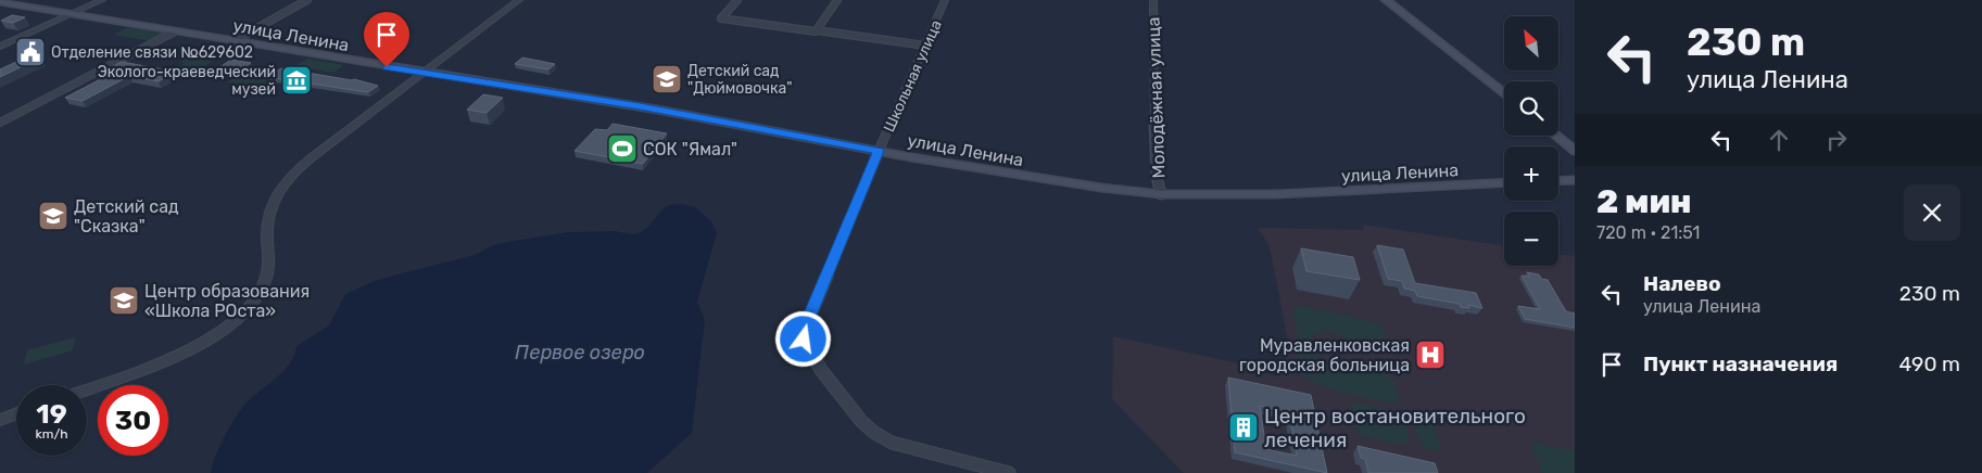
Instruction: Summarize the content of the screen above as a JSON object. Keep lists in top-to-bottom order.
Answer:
{
  "streets": {
    "main road": ["улица Ленина"],
    "street": ["Школьная улица", "Молодёжная улица"]
  },
  "crossings": [
    ["улица Ленина", "Школьная улица"],
    ["улица Ленина", "Молодёжная улица"]
  ],
  "water": ["Первое озеро"],
  "places": {
    "public building": ["Отделение связи №629602"],
    "school or university": ["Детский сад \"Дюймовочка\"", "Детский сад \"Сказка\"", "Центр образования «Школа РОста»"],
    "museum": ["Эколого-краеведческий музей"],
    "sports": ["СОК \"Ямал\""],
    "hospital": ["Муравленковская городская больница"],
    "building": ["Центр востановительного лечения"]
  },
  "north": "top left",
  "page": {
    "turn": ["230 m", "улица Ленина"],
    "map_buttons": ["+", "−"],
    "heading": ["2 мин", "720 m · 21:51"],
    "list": [
      {
        "name": "Налево",
        "note": "улица Ленина",
        "value": "230 m"
      },
      {
        "name": "Пункт назначения",
        "value": "490 m"
      }
    ],
    "speed": "19 km/h",
    "limit": "30"
  }
}
